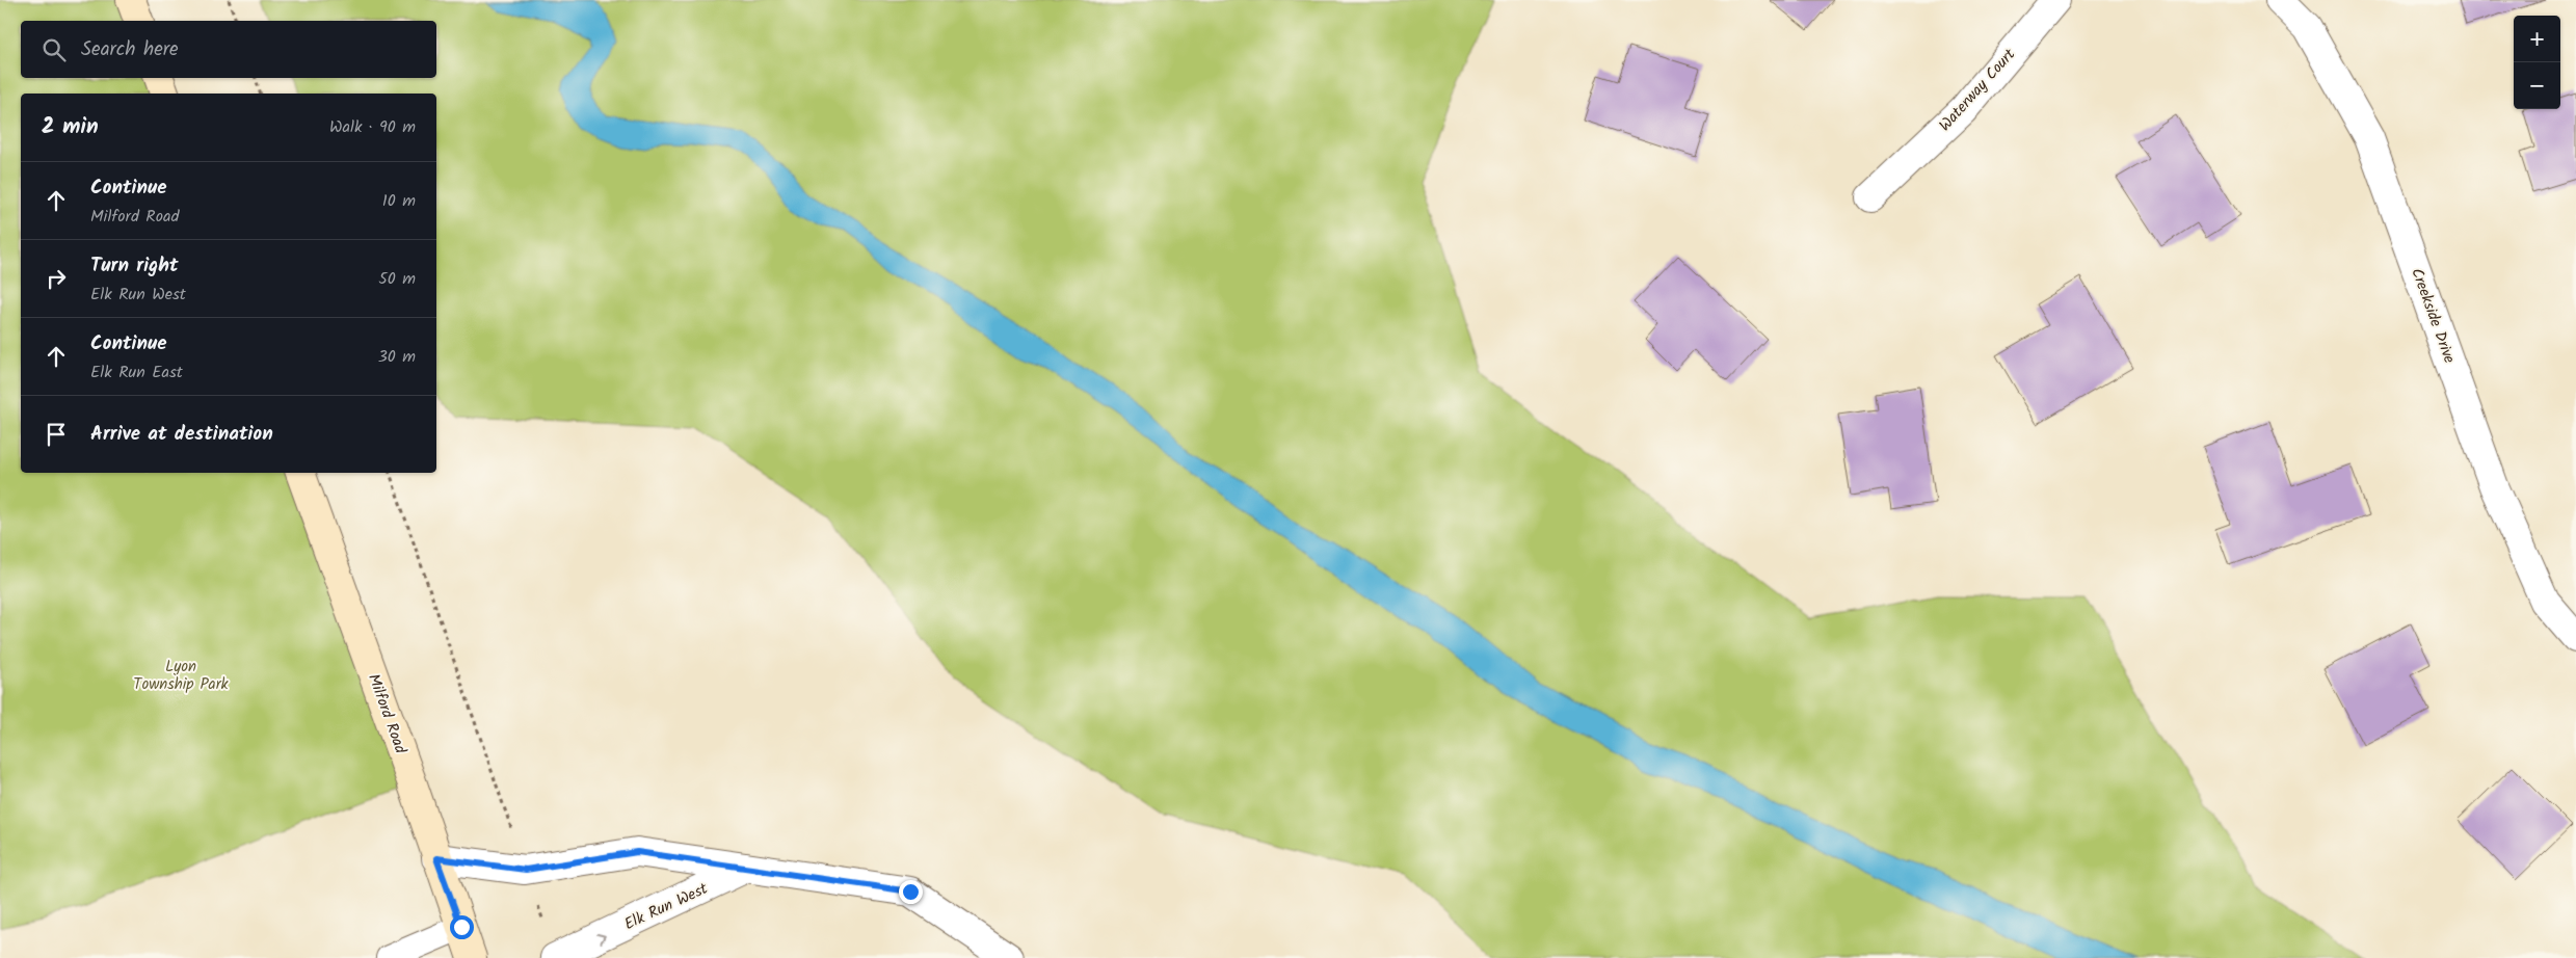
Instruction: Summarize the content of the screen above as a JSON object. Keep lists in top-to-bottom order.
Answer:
{
  "streets": {
    "street": [
      "Waterway Court",
      "Creekside Drive",
      "Milford Road",
      "Elk Run West"
    ]
  },
  "crossings": [
    ["Milford Road", "Elk Run West"]
  ],
  "one_way": ["Elk Run West"],
  "parks": ["Lyon Township Park"],
  "page": {
    "map_buttons": ["+", "−"],
    "search": "Search here",
    "heading": ["2 min", "Walk · 90 m"],
    "list": [
      ["Continue", "Milford Road", "10 m"],
      ["Turn right", "Elk Run West", "50 m"],
      ["Continue", "Elk Run East", "30 m"],
      "Arrive at destination"
    ]
  }
}
